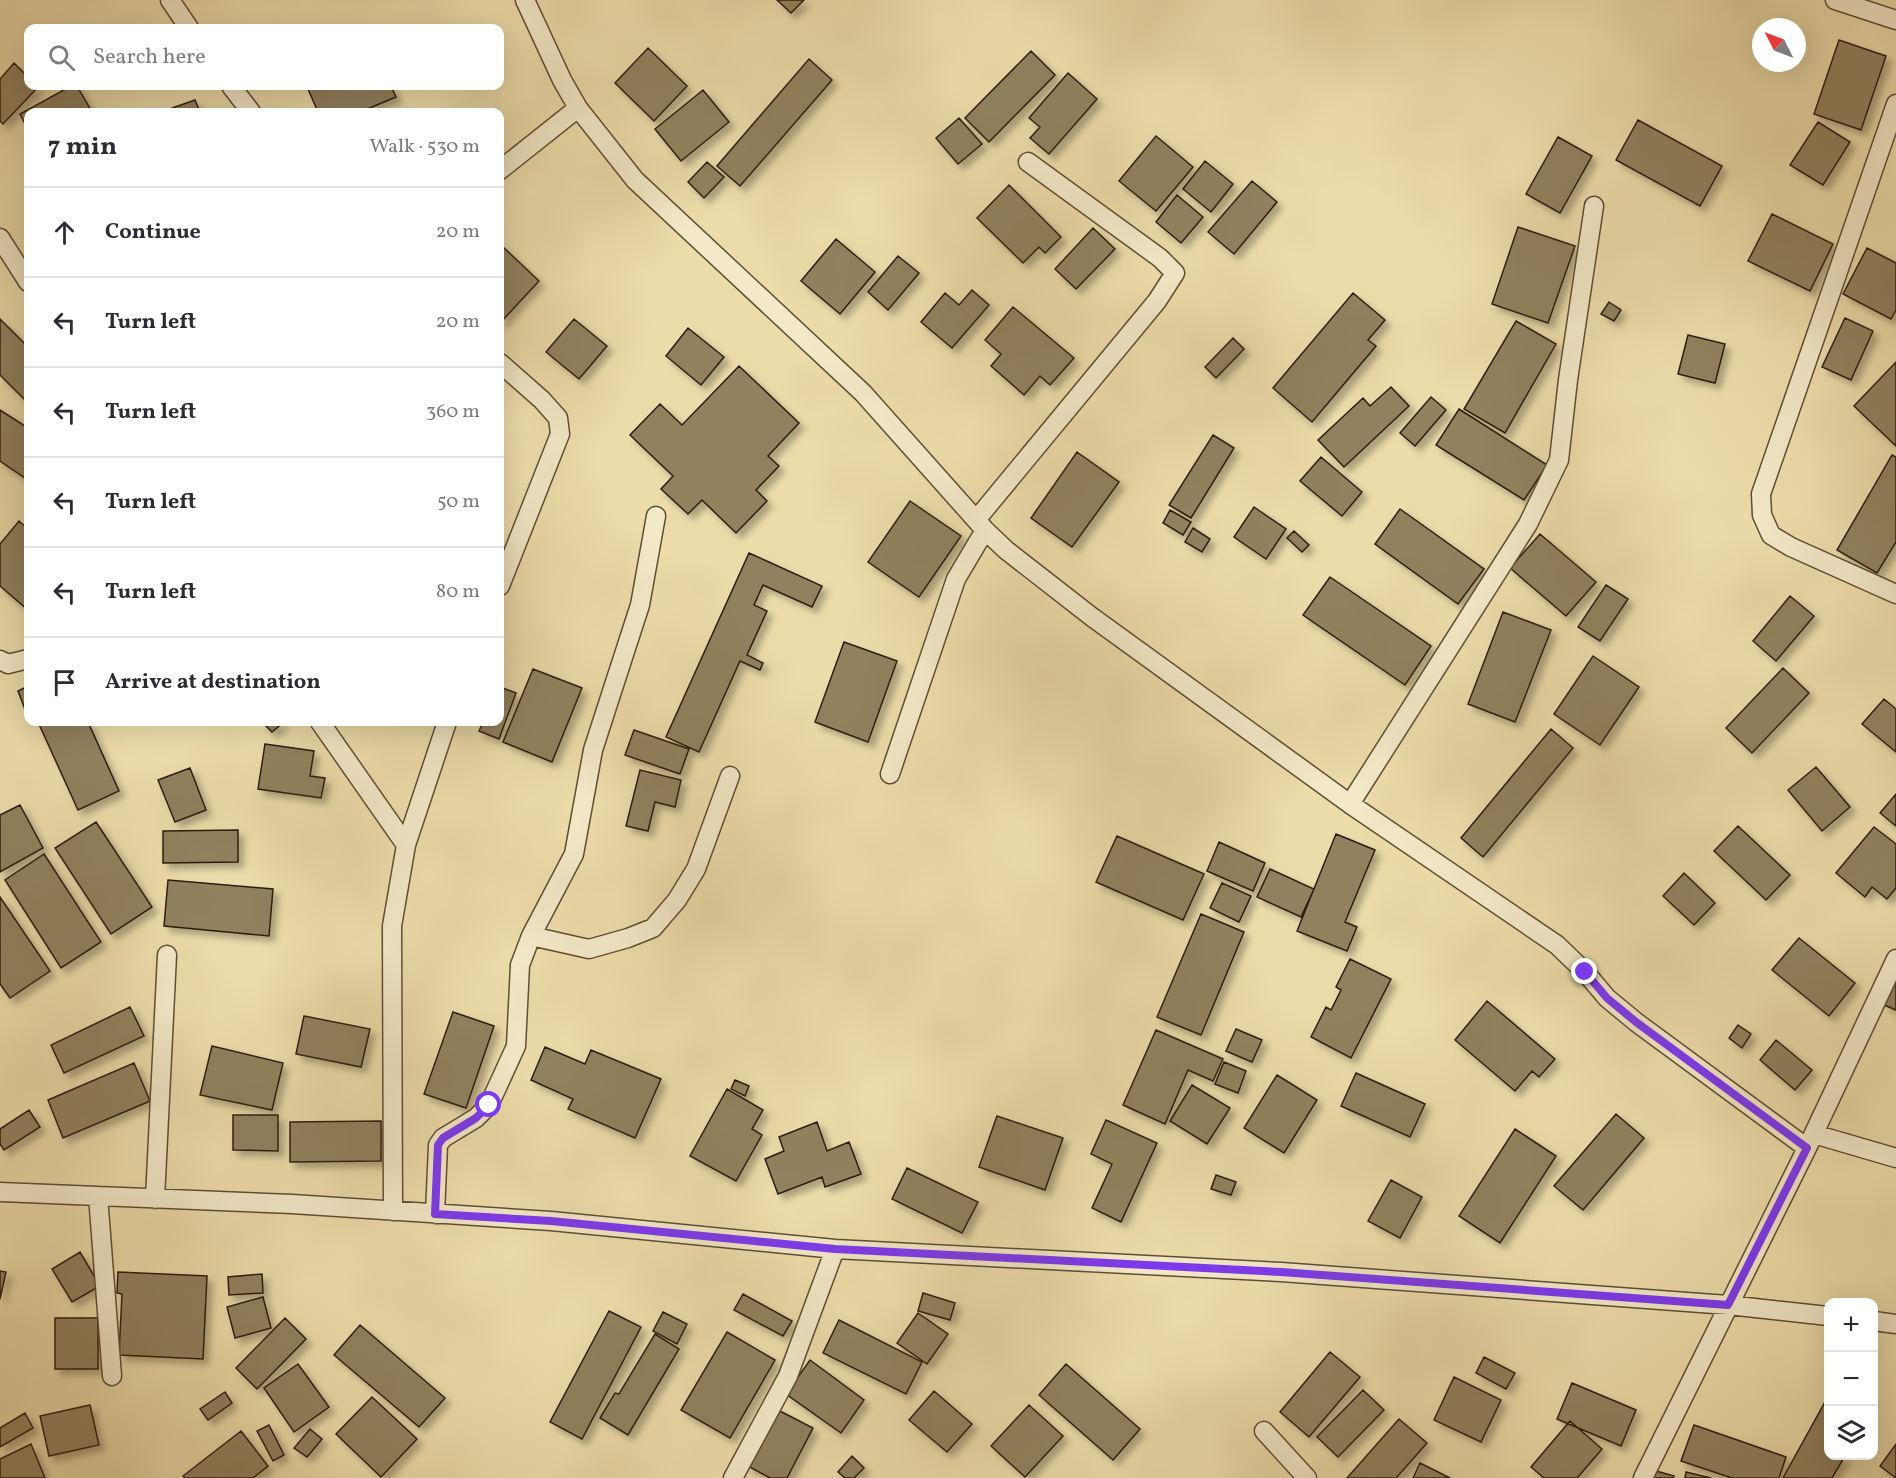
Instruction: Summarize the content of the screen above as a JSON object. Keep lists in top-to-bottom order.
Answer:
{
  "north": "top left",
  "page": {
    "search": "Search here",
    "heading": ["7 min", "Walk · 530 m"],
    "list": [
      ["Continue", "20 m"],
      ["Turn left", "20 m"],
      ["Turn left", "360 m"],
      ["Turn left", "50 m"],
      ["Turn left", "80 m"],
      "Arrive at destination"
    ],
    "map_buttons": ["+", "−"]
  }
}
